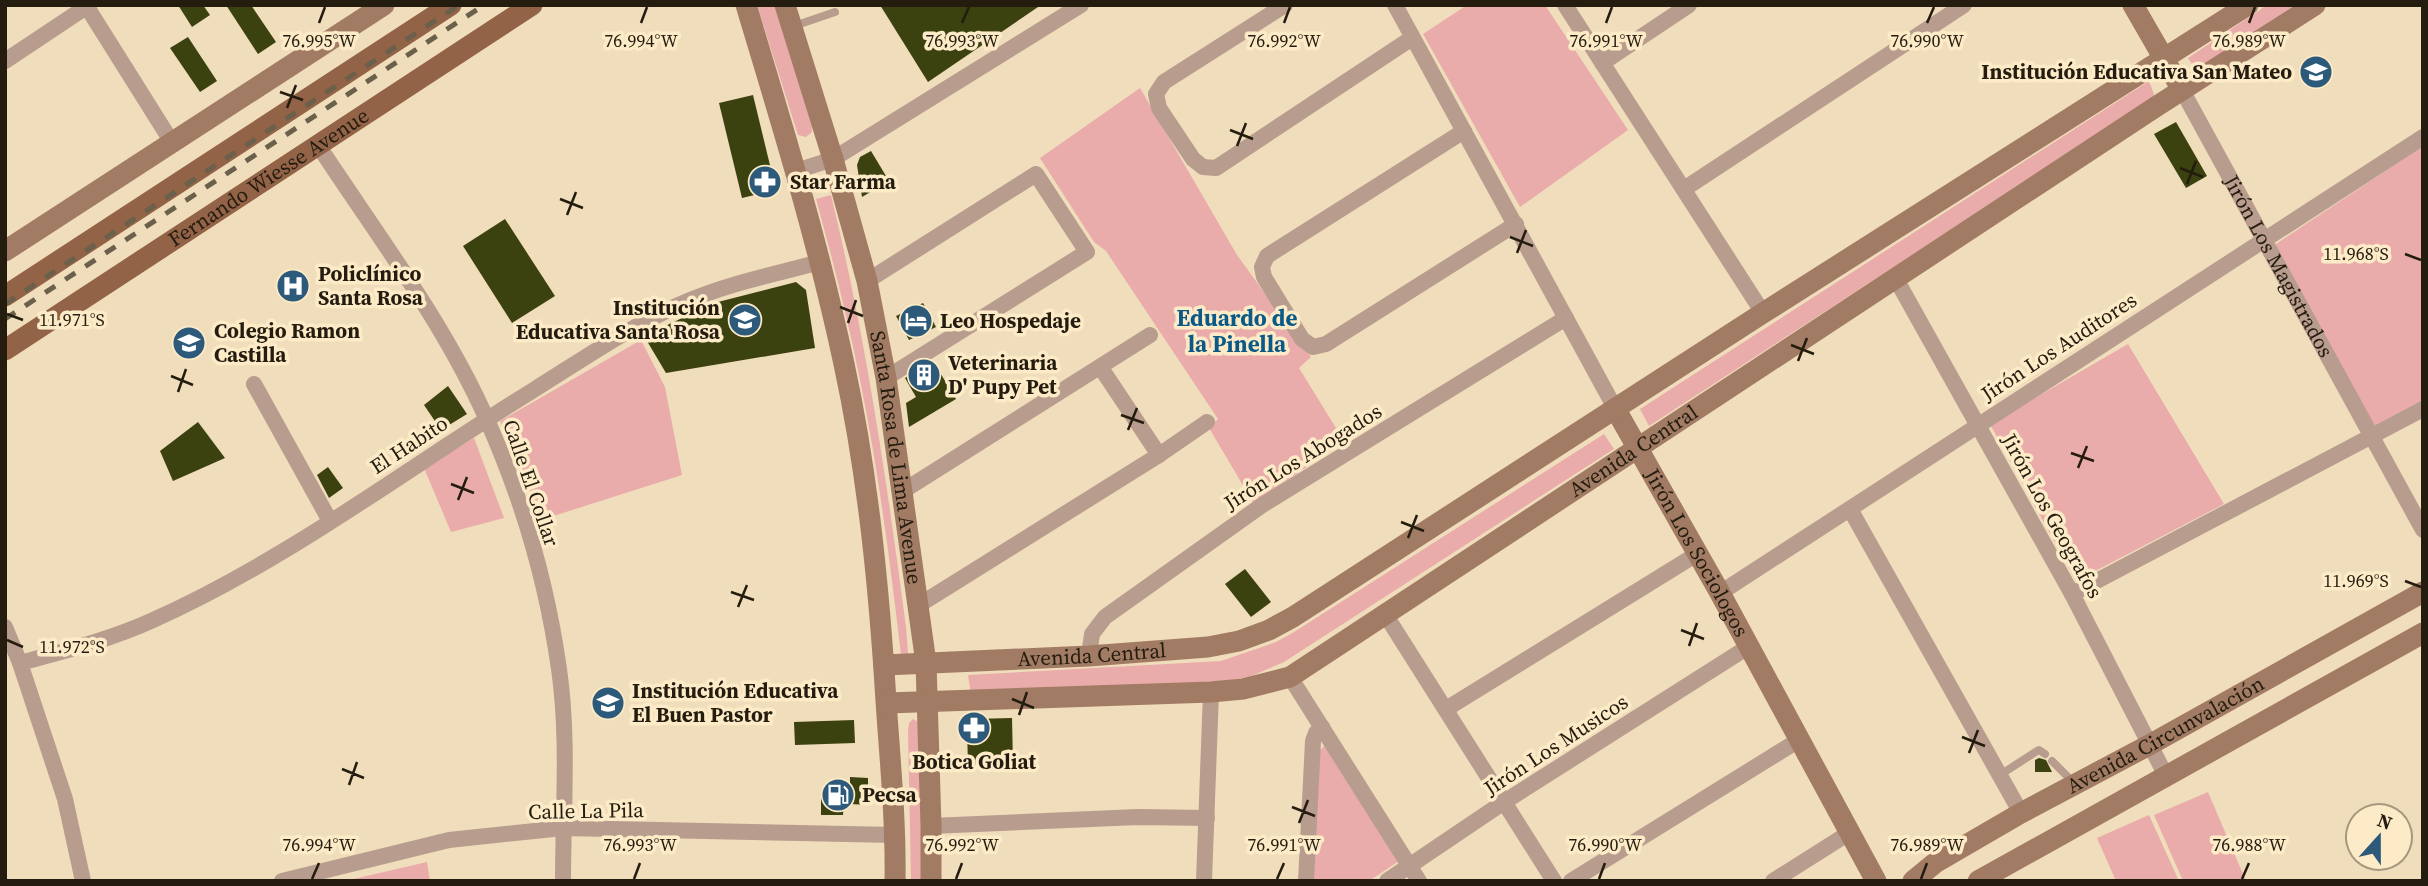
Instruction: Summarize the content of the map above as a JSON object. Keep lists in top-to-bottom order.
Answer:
{
  "streets": {
    "main road": [
      "Fernando Wiesse Avenue",
      "Jirón Los Magistrados",
      "Avenida Central",
      "Santa Rosa de Lima Avenue",
      "Jirón Los Sociologos",
      "Avenida Circunvalación"
    ],
    "street": [
      "Jirón Los Auditores",
      "El Habito",
      "Jirón Los Abogados",
      "Calle El Collar",
      "Jirón Los Geografos",
      "Jirón Los Musicos",
      "Calle La Pila"
    ]
  },
  "crossings": [
    ["Fernando Wiesse Avenue", "Calle El Collar"],
    ["Jirón Los Magistrados", "Jirón Los Auditores"],
    ["Jirón Los Magistrados", "Avenida Central"],
    ["Jirón Los Auditores", "Jirón Los Geografos"],
    ["Jirón Los Auditores", "Jirón Los Sociologos"],
    ["El Habito", "Santa Rosa de Lima Avenue"],
    ["El Habito", "Calle El Collar"],
    ["Avenida Central", "Jirón Los Abogados"],
    ["Avenida Central", "Santa Rosa de Lima Avenue"],
    ["Avenida Central", "Jirón Los Geografos"],
    ["Avenida Central", "Jirón Los Sociologos"],
    ["Jirón Los Abogados", "Jirón Los Sociologos"],
    ["Santa Rosa de Lima Avenue", "Calle La Pila"],
    ["Calle El Collar", "Calle La Pila"],
    ["Jirón Los Geografos", "Avenida Circunvalación"],
    ["Jirón Los Sociologos", "Jirón Los Musicos"]
  ],
  "districts": ["Eduardo de la Pinella"],
  "places": {
    "school or university": [
      "Institución Educativa San Mateo",
      "Institución Educativa Santa Rosa",
      "Colegio Ramon Castilla",
      "Institución Educativa El Buen Pastor"
    ],
    "pharmacy": ["Star Farma", "Botica Goliat"],
    "hospital": ["Policlínico Santa Rosa"],
    "hotel": ["Leo Hospedaje"],
    "building": ["Veterinaria D' Pupy Pet"],
    "fuel station": ["Pecsa"]
  },
  "north": "top",
  "coordinates": [
    "76.995°W",
    "76.994°W",
    "76.993°W",
    "76.992°W",
    "76.991°W",
    "76.990°W",
    "76.989°W",
    "11.968°S",
    "11.971°S",
    "11.969°S",
    "11.972°S",
    "76.988°W"
  ]
}
